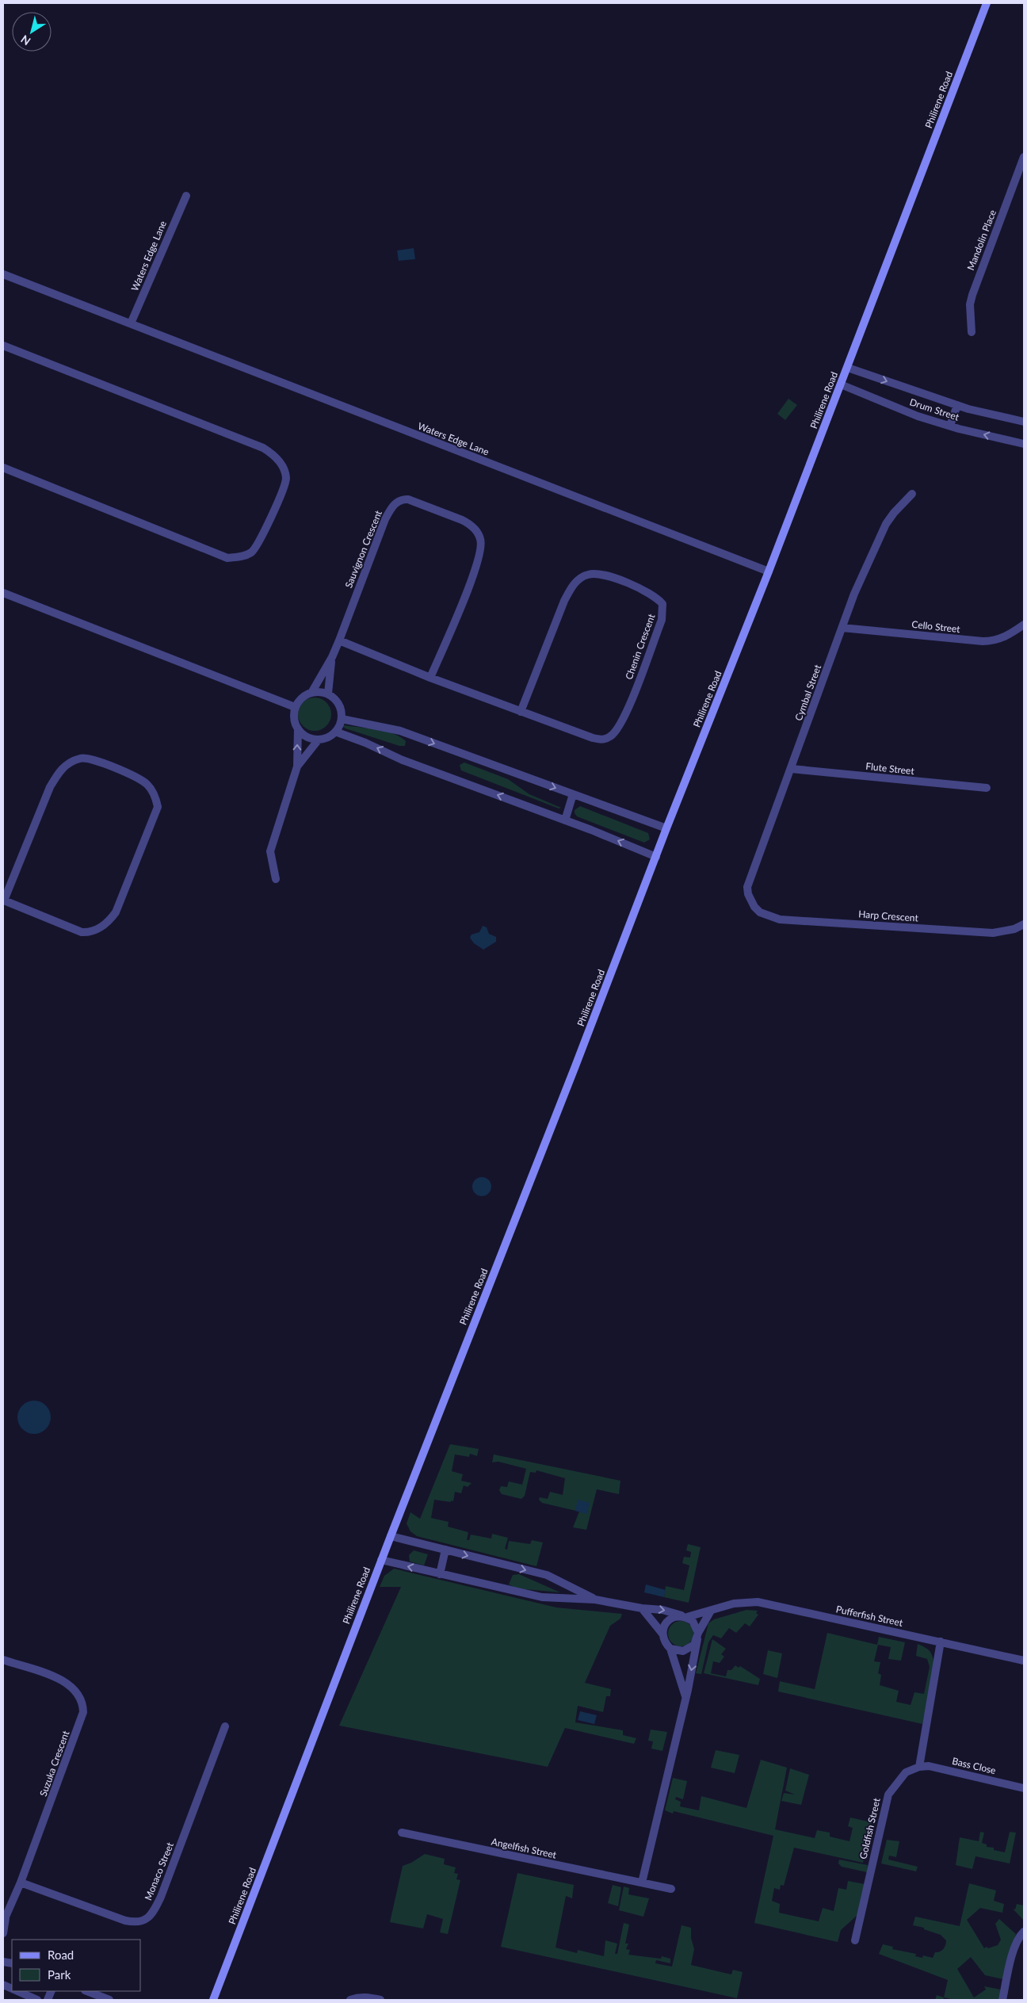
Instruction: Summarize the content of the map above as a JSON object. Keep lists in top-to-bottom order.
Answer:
{
  "streets": {
    "street": [
      "Philirene Road",
      "Mandolin Place",
      "Waters Edge Lane",
      "Drum Street",
      "Sauvignon Crescent",
      "Cello Street",
      "Chenin Crescent",
      "Cymbal Street",
      "Flute Street",
      "Harp Crescent",
      "Pufferfish Street",
      "Suzuka Crescent",
      "Bass Close",
      "Goldfish Street",
      "Angelfish Street",
      "Monaco Street"
    ]
  },
  "crossings": [
    ["Philirene Road", "Waters Edge Lane"],
    ["Philirene Road", "Drum Street"],
    ["Sauvignon Crescent", "Chenin Crescent"],
    ["Cello Street", "Cymbal Street"],
    ["Cymbal Street", "Flute Street"],
    ["Cymbal Street", "Harp Crescent"],
    ["Suzuka Crescent", "Monaco Street"],
    ["Bass Close", "Goldfish Street"]
  ],
  "legend": ["Road", "Park"],
  "north": "bottom left"
}
